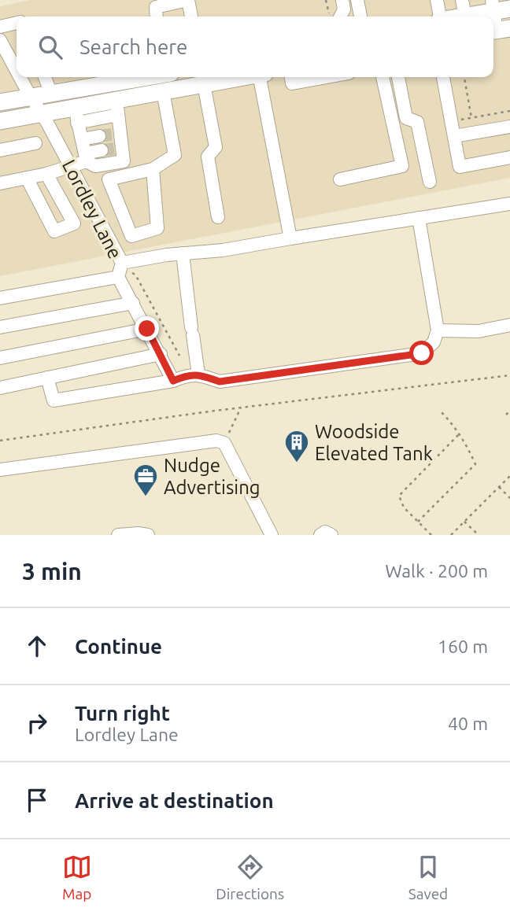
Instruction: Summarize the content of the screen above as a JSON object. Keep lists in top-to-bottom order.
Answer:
{
  "streets": {
    "street": ["Lordley Lane"]
  },
  "places": {
    "building": ["Woodside Elevated Tank"],
    "office": ["Nudge Advertising"]
  },
  "page": {
    "search": "Search here",
    "heading": ["3 min", "Walk · 200 m"],
    "list": [
      ["Continue", "160 m"],
      ["Turn right", "Lordley Lane", "40 m"],
      "Arrive at destination"
    ],
    "nav": ["Map", "Directions", "Saved"]
  }
}
